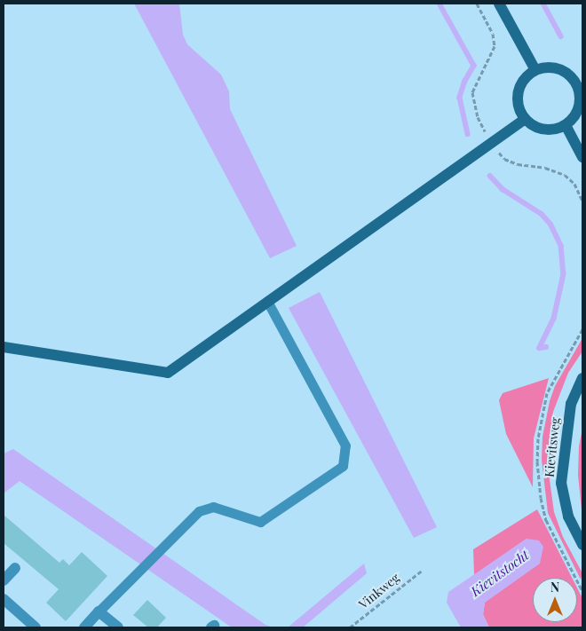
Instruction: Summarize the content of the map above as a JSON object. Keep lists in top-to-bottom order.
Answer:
{
  "streets": {
    "street": ["Kievitsweg"],
    "path": ["Vinkweg"]
  },
  "water": ["Kievitstocht"],
  "north": "top"
}
